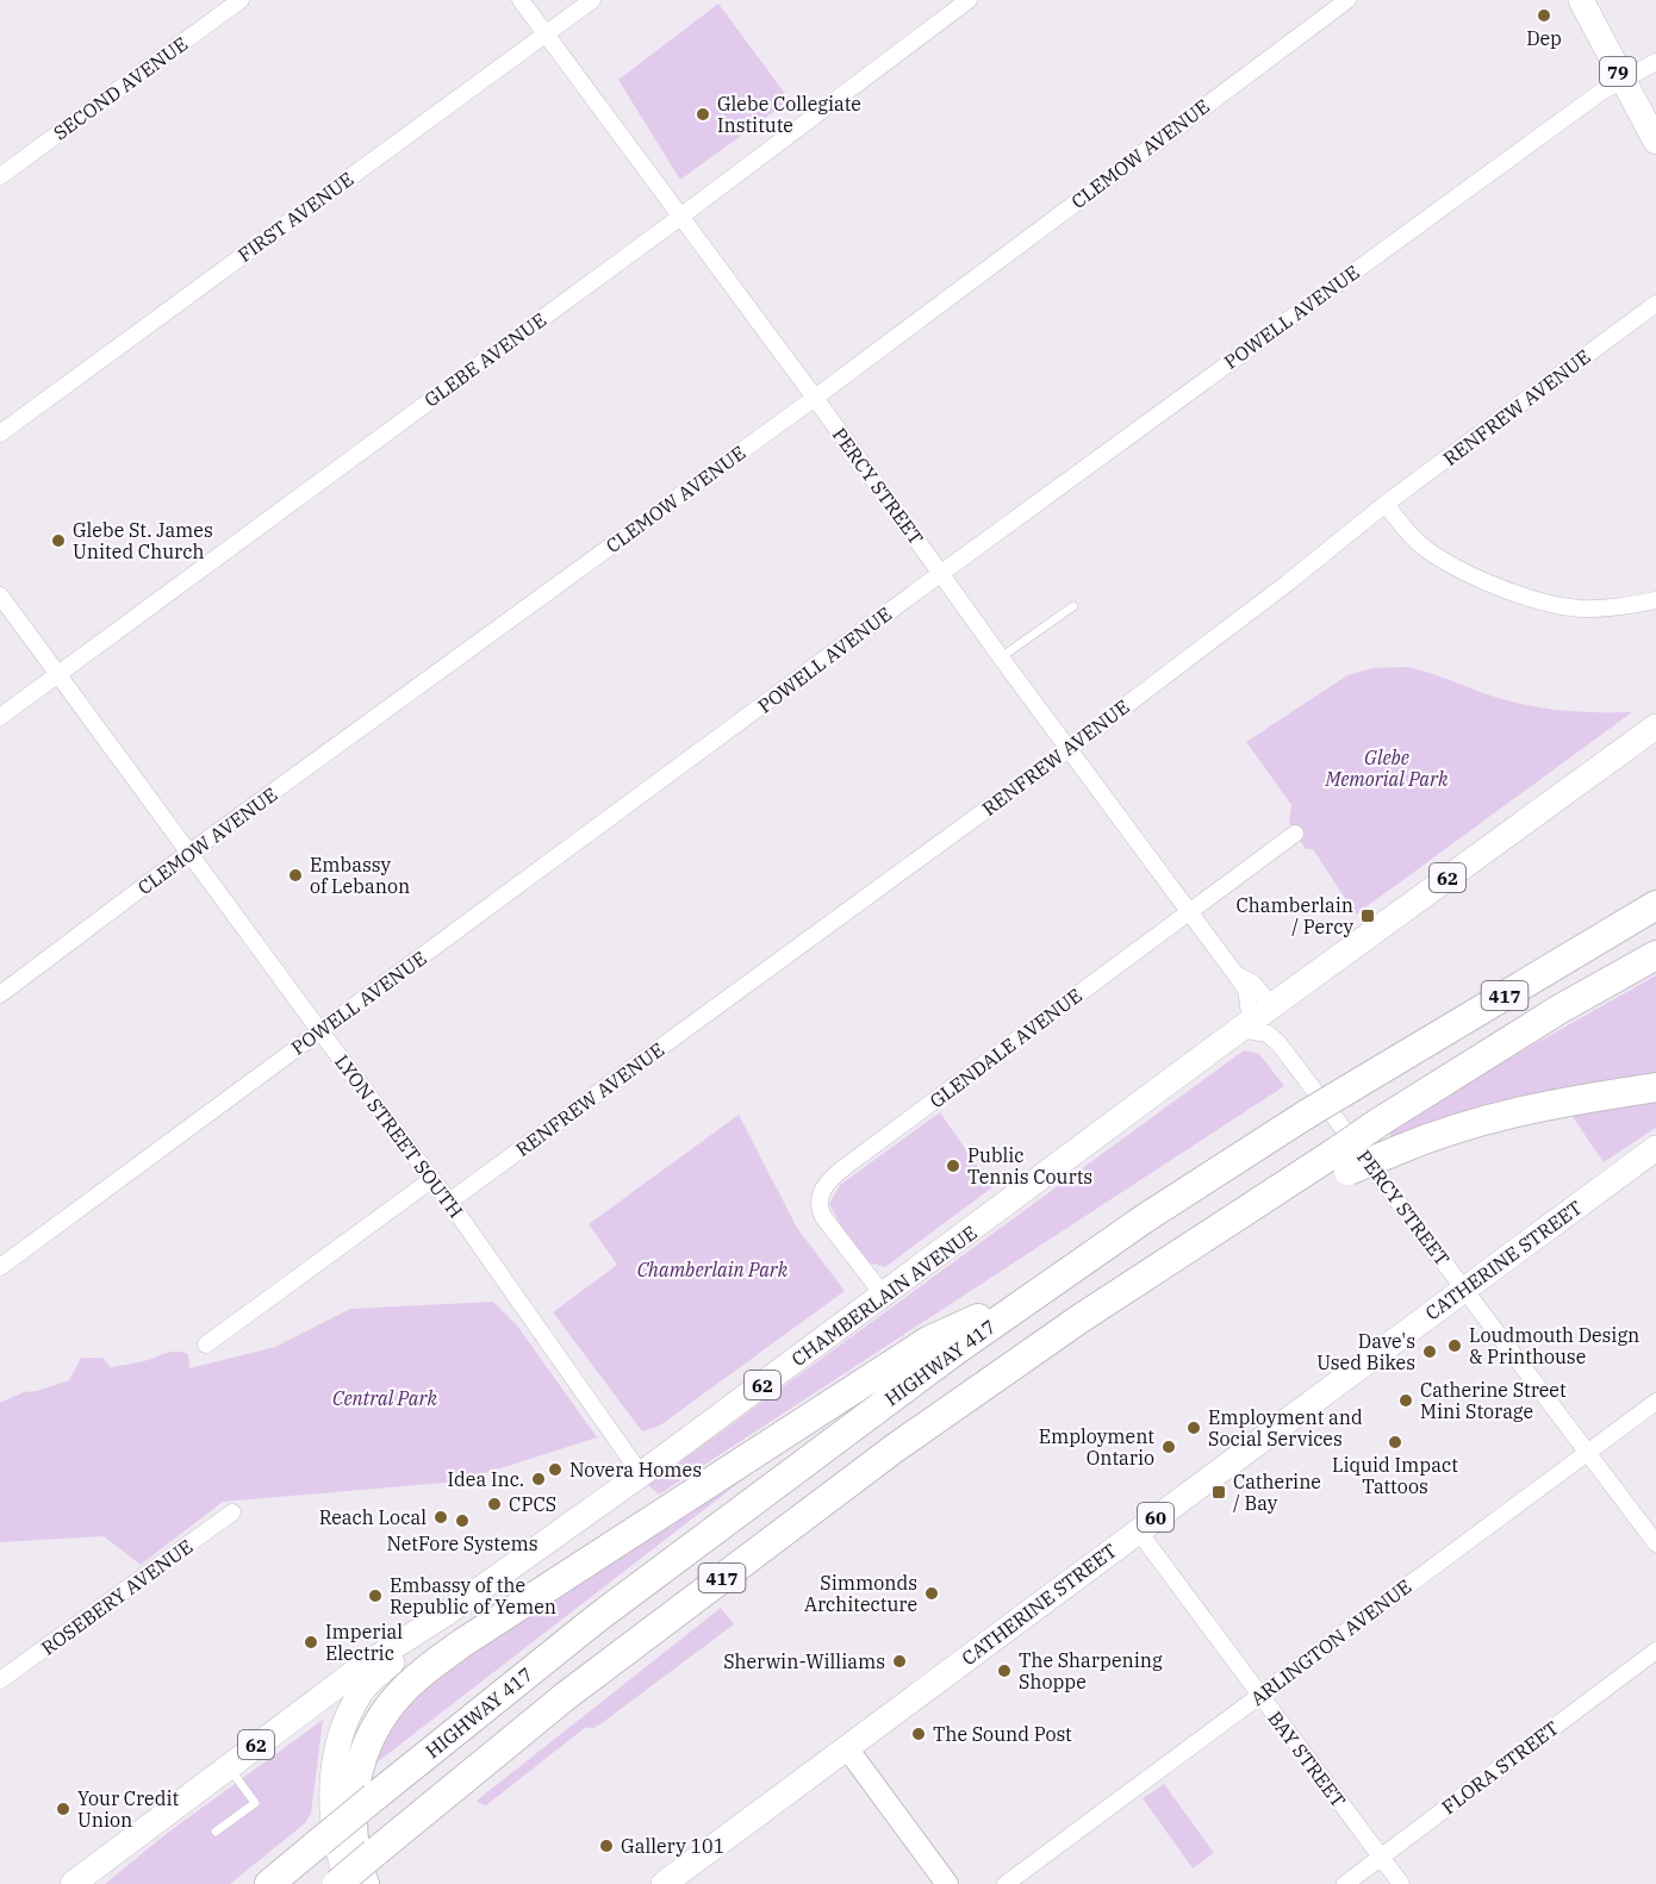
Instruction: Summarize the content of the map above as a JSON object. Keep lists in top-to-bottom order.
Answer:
{
  "streets": {
    "highway": ["417", "HIGHWAY 417"],
    "main road": [
      "79",
      "62",
      "CATHERINE STREET",
      "CHAMBERLAIN AVENUE",
      "60"
    ],
    "street": [
      "SECOND AVENUE",
      "CLEMOW AVENUE",
      "FIRST AVENUE",
      "POWELL AVENUE",
      "GLEBE AVENUE",
      "RENFREW AVENUE",
      "PERCY STREET",
      "GLENDALE AVENUE",
      "LYON STREET SOUTH",
      "ROSEBERY AVENUE",
      "ARLINGTON AVENUE",
      "BAY STREET",
      "FLORA STREET"
    ]
  },
  "crossings": [
    ["79", "POWELL AVENUE"],
    ["CLEMOW AVENUE", "PERCY STREET"],
    ["CLEMOW AVENUE", "LYON STREET SOUTH"],
    ["FIRST AVENUE", "PERCY STREET"],
    ["POWELL AVENUE", "PERCY STREET"],
    ["POWELL AVENUE", "LYON STREET SOUTH"],
    ["GLEBE AVENUE", "PERCY STREET"],
    ["GLEBE AVENUE", "LYON STREET SOUTH"],
    ["RENFREW AVENUE", "PERCY STREET"],
    ["RENFREW AVENUE", "LYON STREET SOUTH"],
    ["PERCY STREET", "GLENDALE AVENUE"],
    ["PERCY STREET", "CATHERINE STREET"],
    ["PERCY STREET", "CHAMBERLAIN AVENUE"],
    ["PERCY STREET", "ARLINGTON AVENUE"],
    ["GLENDALE AVENUE", "CHAMBERLAIN AVENUE"],
    ["LYON STREET SOUTH", "CHAMBERLAIN AVENUE"],
    ["CATHERINE STREET", "BAY STREET"],
    ["ARLINGTON AVENUE", "BAY STREET"],
    ["BAY STREET", "FLORA STREET"]
  ],
  "parks": ["Glebe Memorial Park", "Chamberlain Park", "Central Park"],
  "places": {
    "other": [
      "Dep",
      "Glebe Collegiate Institute",
      "Glebe St. James United Church",
      "Embassy of Lebanon",
      "Public Tennis Courts",
      "Loudmouth Design & Printhouse",
      "Dave's Used Bikes",
      "Catherine Street Mini Storage",
      "Employment and Social Services",
      "Liquid Impact Tattoos",
      "Employment Ontario",
      "Novera Homes",
      "Idea Inc.",
      "CPCS",
      "Reach Local",
      "NetFore Systems",
      "Simmonds Architecture",
      "Embassy of the Republic of Yemen",
      "Imperial Electric",
      "Sherwin-Williams",
      "The Sharpening Shoppe",
      "The Sound Post",
      "Your Credit Union",
      "Gallery 101"
    ],
    "transit": ["Chamberlain / Percy", "Catherine / Bay"]
  }
}
